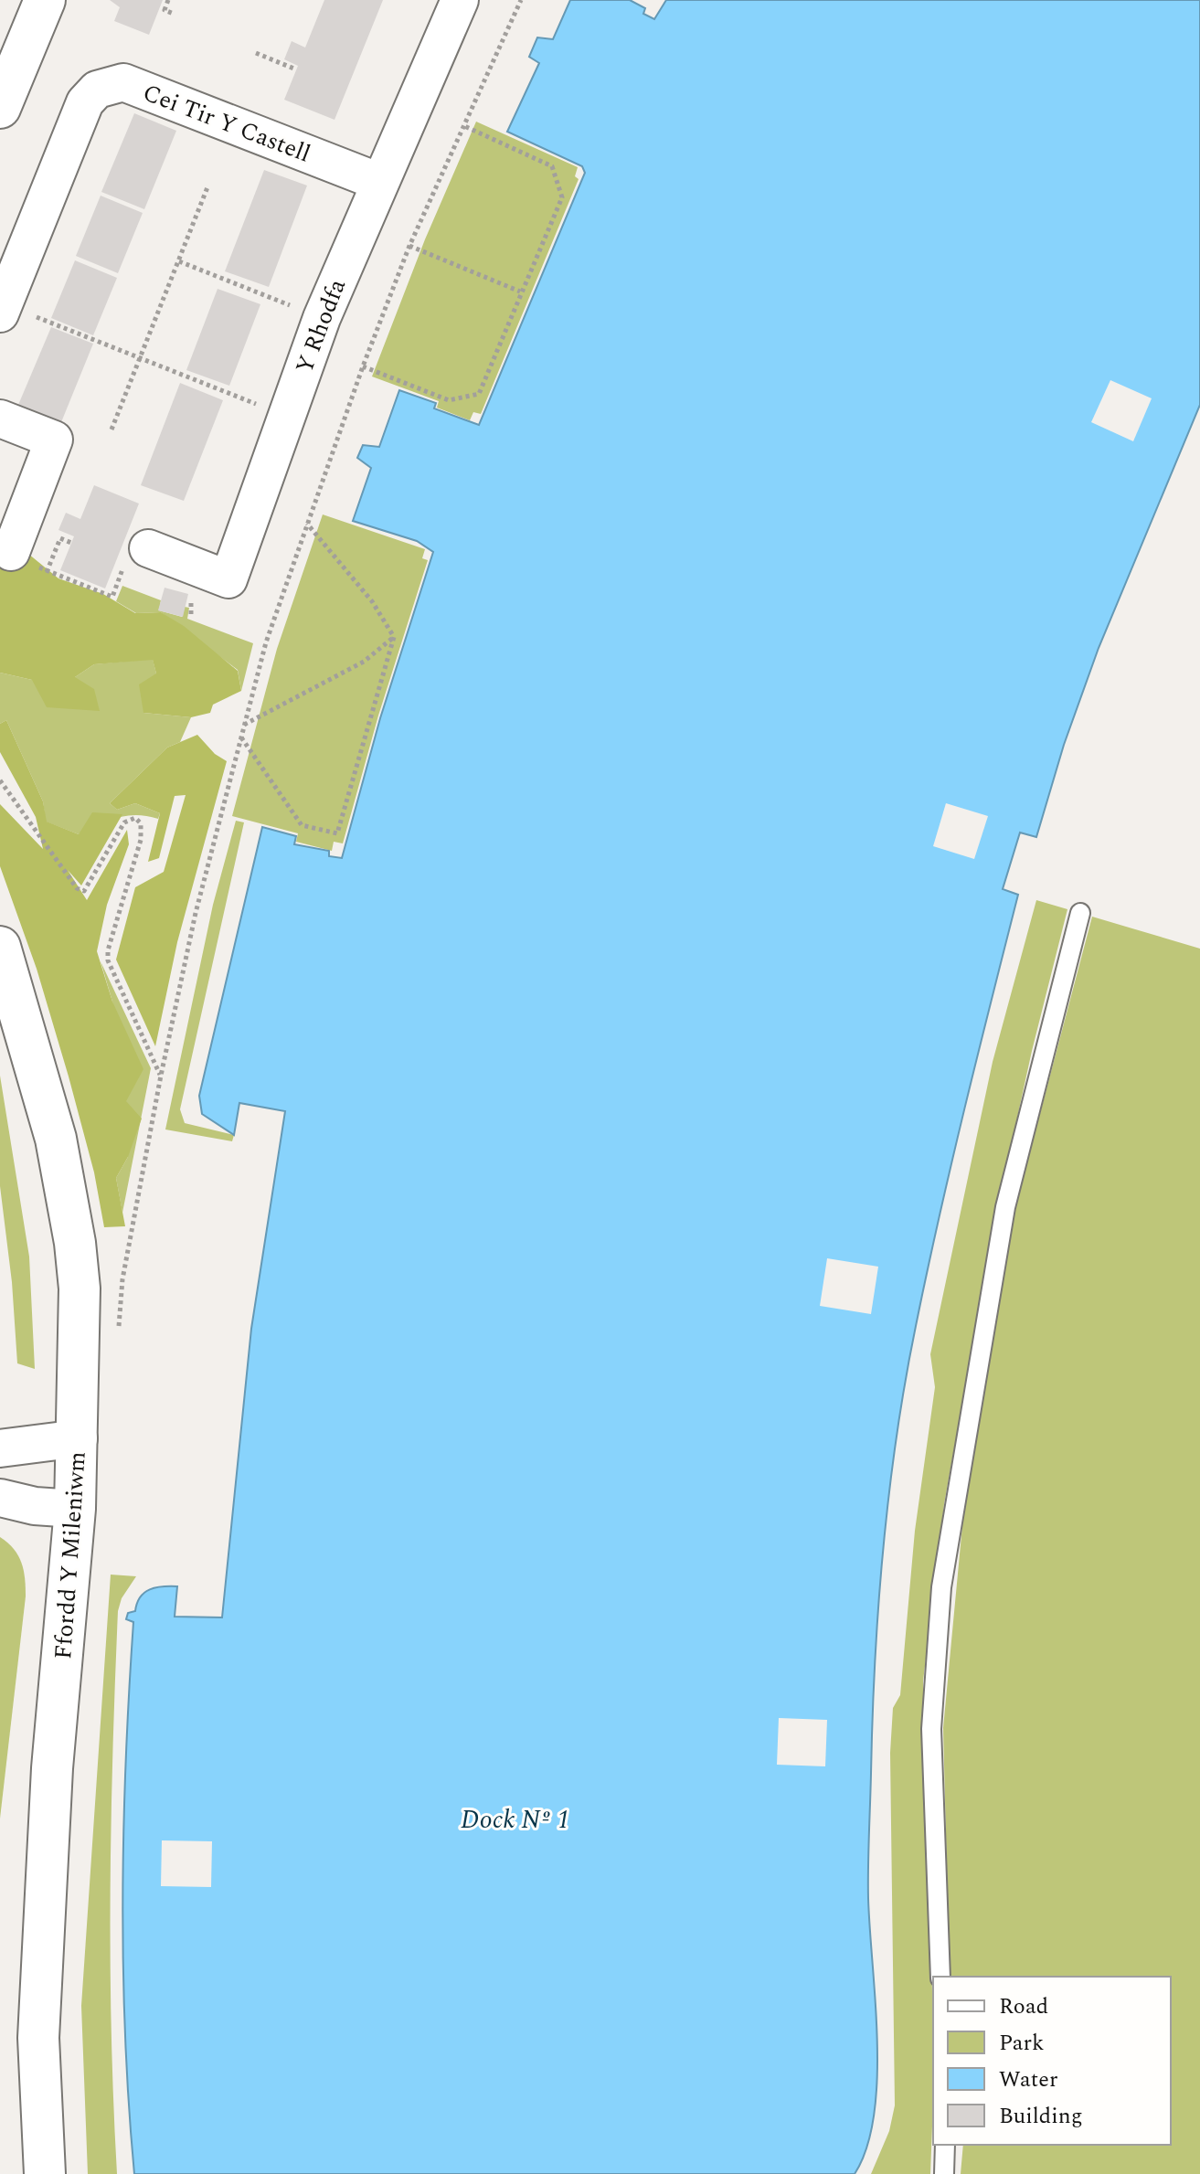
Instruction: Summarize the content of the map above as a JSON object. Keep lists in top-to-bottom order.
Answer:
{
  "streets": {
    "street": ["Cei Tir Y Castell", "Y Rhodfa", "Ffordd Y Mileniwm"]
  },
  "crossings": [
    ["Cei Tir Y Castell", "Y Rhodfa"]
  ],
  "water": ["Dock Nº 1"],
  "legend": [
    "Road",
    "Park",
    "Water",
    "Building"
  ]
}
